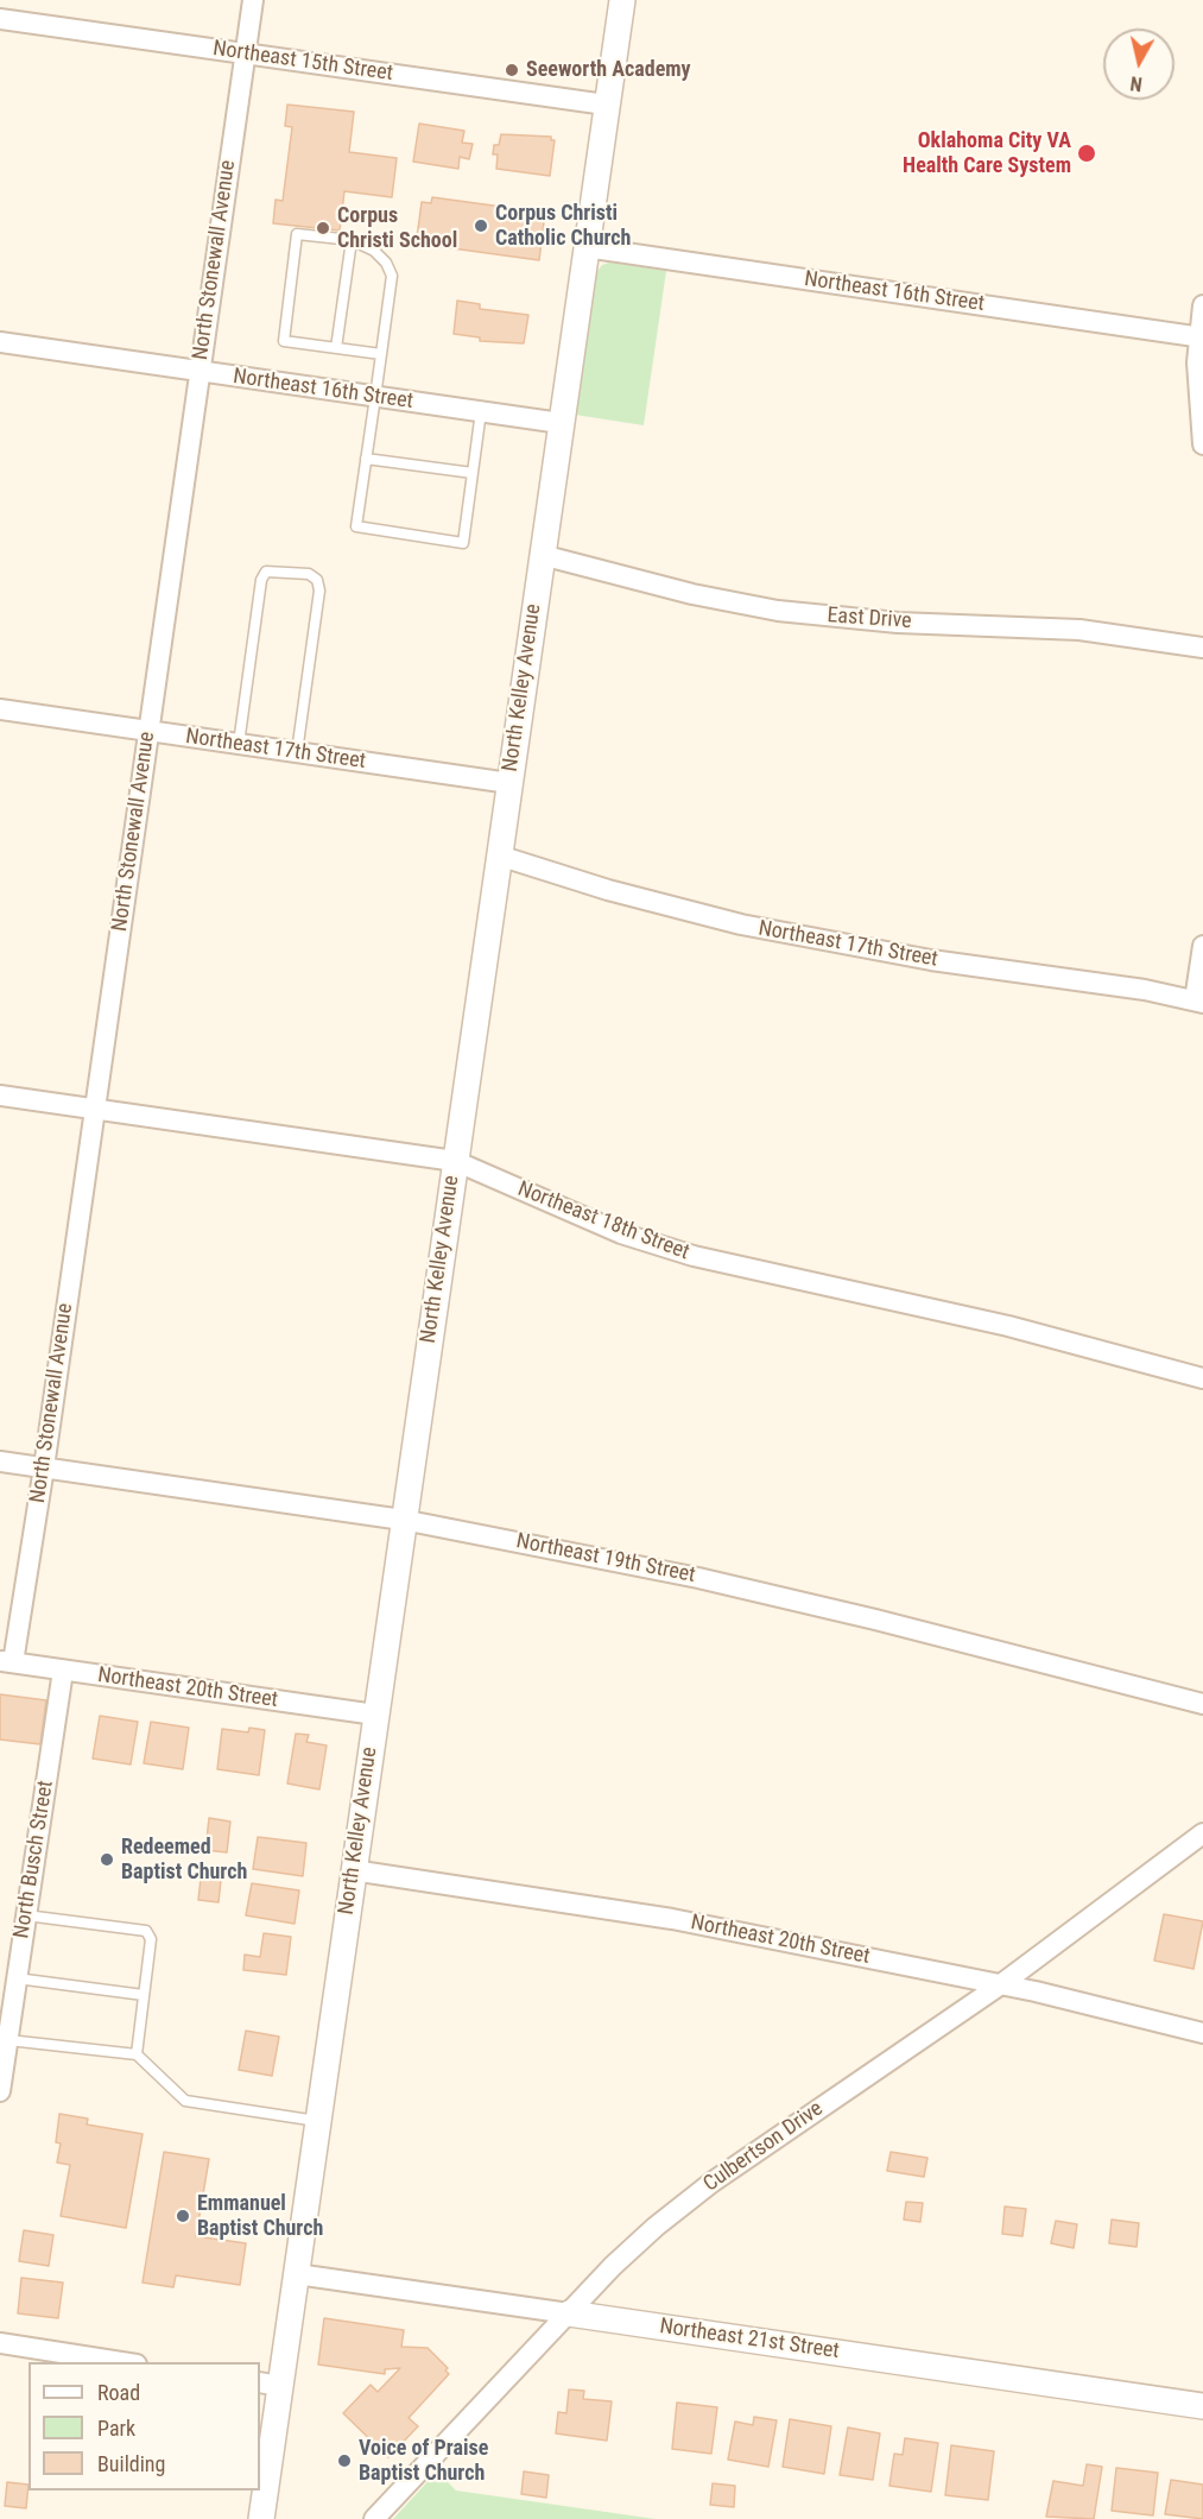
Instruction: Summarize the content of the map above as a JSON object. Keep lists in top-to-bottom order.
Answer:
{
  "streets": {
    "street": [
      "Northeast 15th Street",
      "North Stonewall Avenue",
      "Northeast 16th Street",
      "East Drive",
      "North Kelley Avenue",
      "Northeast 17th Street",
      "Northeast 18th Street",
      "Northeast 19th Street",
      "Northeast 20th Street",
      "North Busch Street",
      "Culbertson Drive",
      "Northeast 21st Street"
    ]
  },
  "crossings": [
    ["Northeast 15th Street", "North Stonewall Avenue"],
    ["Northeast 15th Street", "North Kelley Avenue"],
    ["North Stonewall Avenue", "Northeast 16th Street"],
    ["North Stonewall Avenue", "Northeast 17th Street"],
    ["North Stonewall Avenue", "Northeast 18th Street"],
    ["North Stonewall Avenue", "Northeast 19th Street"],
    ["North Stonewall Avenue", "Northeast 20th Street"],
    ["Northeast 16th Street", "North Kelley Avenue"],
    ["East Drive", "North Kelley Avenue"],
    ["North Kelley Avenue", "Northeast 17th Street"],
    ["North Kelley Avenue", "Northeast 18th Street"],
    ["North Kelley Avenue", "Northeast 19th Street"],
    ["North Kelley Avenue", "Northeast 20th Street"],
    ["North Kelley Avenue", "Northeast 21st Street"],
    ["Northeast 20th Street", "North Busch Street"],
    ["Northeast 20th Street", "Culbertson Drive"],
    ["Culbertson Drive", "Northeast 21st Street"]
  ],
  "places": [
    "Seeworth Academy",
    "Oklahoma City VA Health Care System",
    "Corpus Christi Catholic Church",
    "Corpus Christi School",
    "Redeemed Baptist Church",
    "Emmanuel Baptist Church",
    "Voice of Praise Baptist Church"
  ],
  "legend": ["Road", "Park", "Building"],
  "north": "bottom"
}
